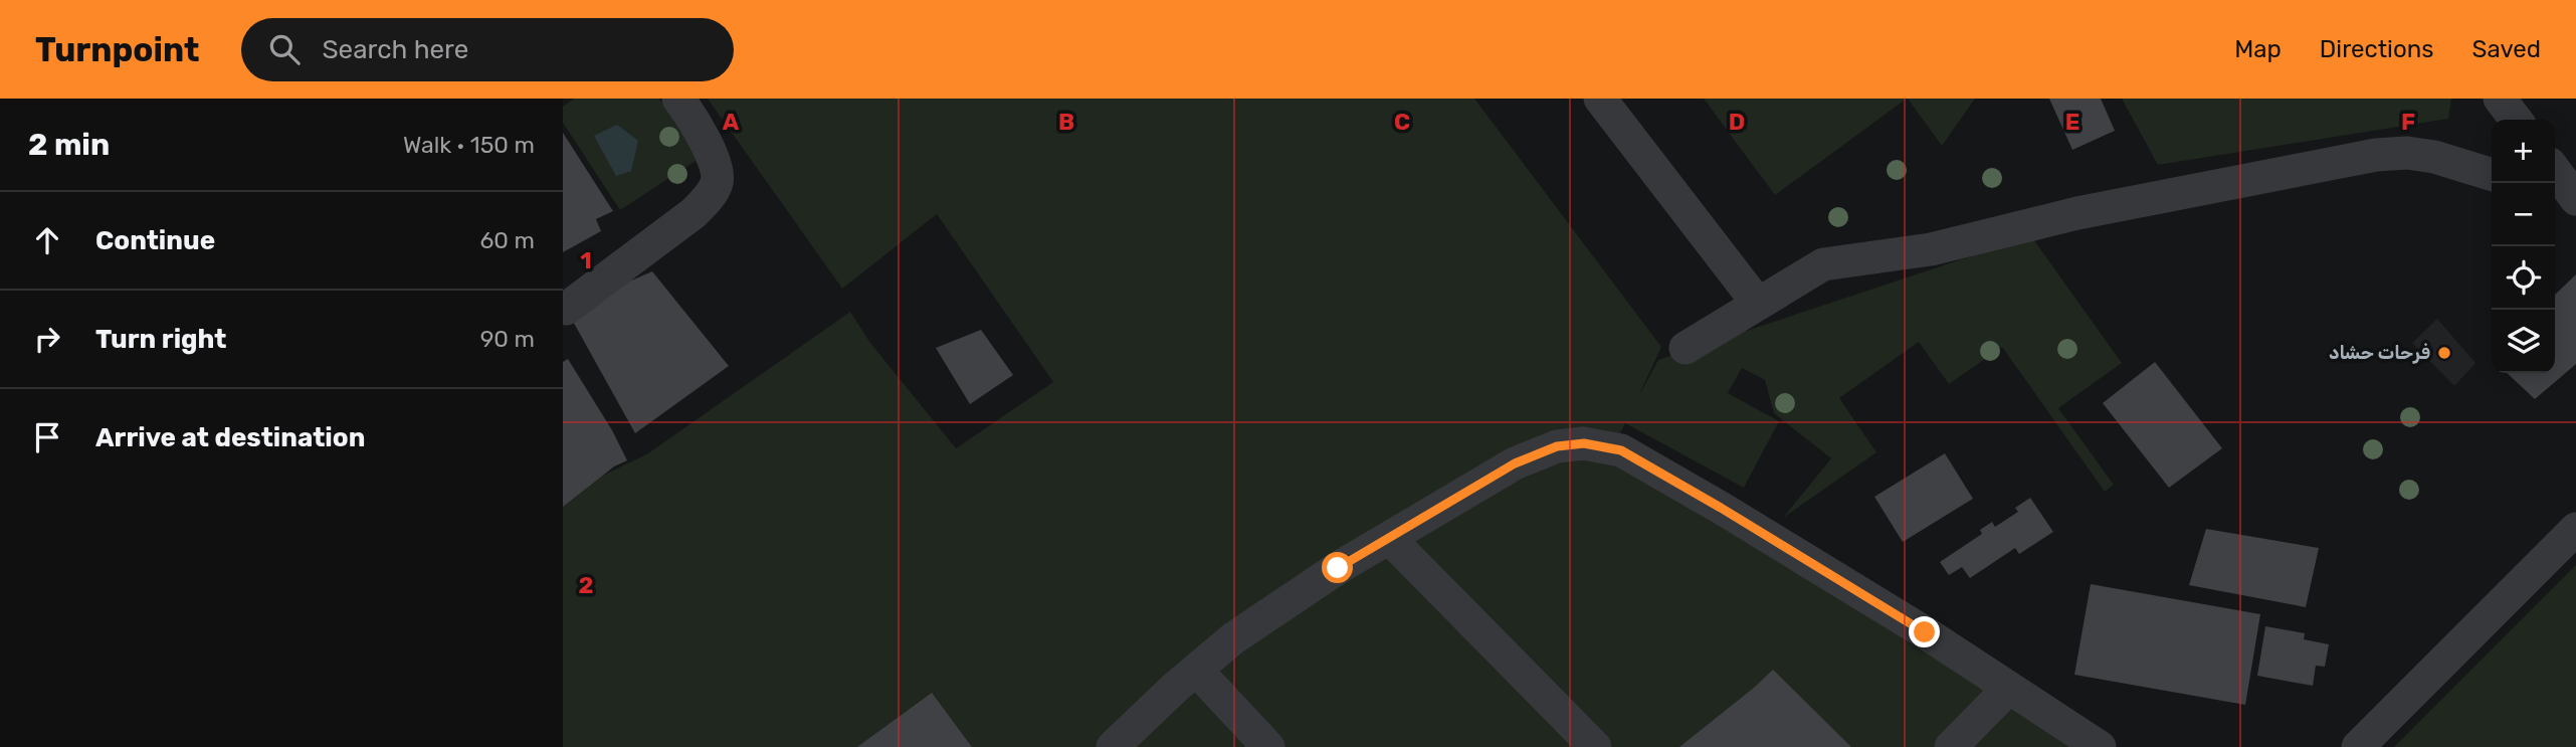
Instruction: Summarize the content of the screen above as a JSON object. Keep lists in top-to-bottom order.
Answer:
{
  "places": ["فرحات حشاد"],
  "page": {
    "header": "Turnpoint",
    "search": "Search here",
    "nav": ["Map", "Directions", "Saved"],
    "heading": ["2 min", "Walk · 150 m"],
    "map_buttons": ["+", "−"],
    "list": [
      ["Continue", "60 m"],
      ["Turn right", "90 m"],
      "Arrive at destination"
    ]
  },
  "grid": {
    "columns": [
      "A",
      "B",
      "C",
      "D",
      "E",
      "F"
    ],
    "rows": ["1", "2"]
  }
}
